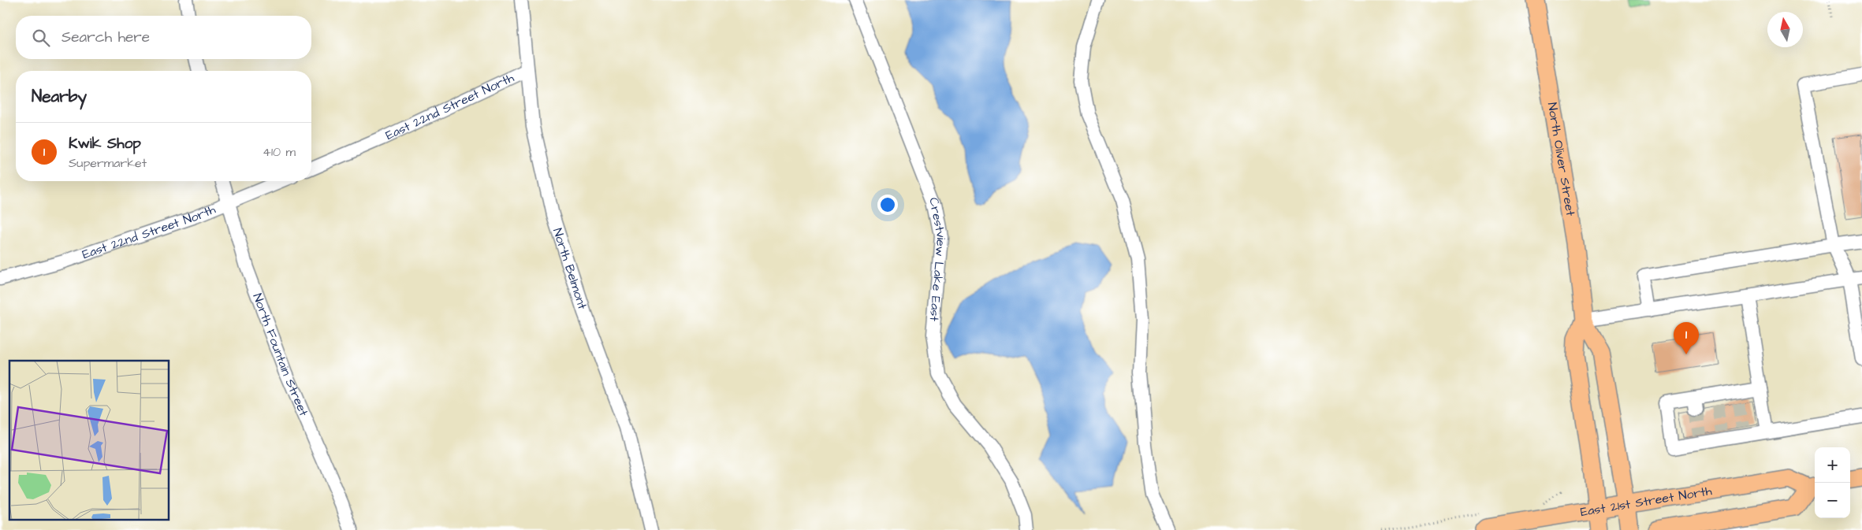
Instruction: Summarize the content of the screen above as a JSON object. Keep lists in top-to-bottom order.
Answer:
{
  "streets": {
    "main road": ["North Oliver Street", "East 21st Street North"],
    "street": [
      "East 22nd Street North",
      "Crestview Lake East",
      "North Belmont",
      "North Fountain Street"
    ]
  },
  "crossings": [
    ["East 22nd Street North", "North Belmont"],
    ["East 22nd Street North", "North Fountain Street"],
    ["North Oliver Street", "East 21st Street North"]
  ],
  "north": "top",
  "page": {
    "search": "Search here",
    "heading": "Nearby",
    "list": [
      {
        "mark": "1",
        "name": "Kwik Shop",
        "note": "Supermarket",
        "value": "410 m"
      }
    ],
    "pins": "1",
    "map_buttons": ["+", "−"]
  }
}
